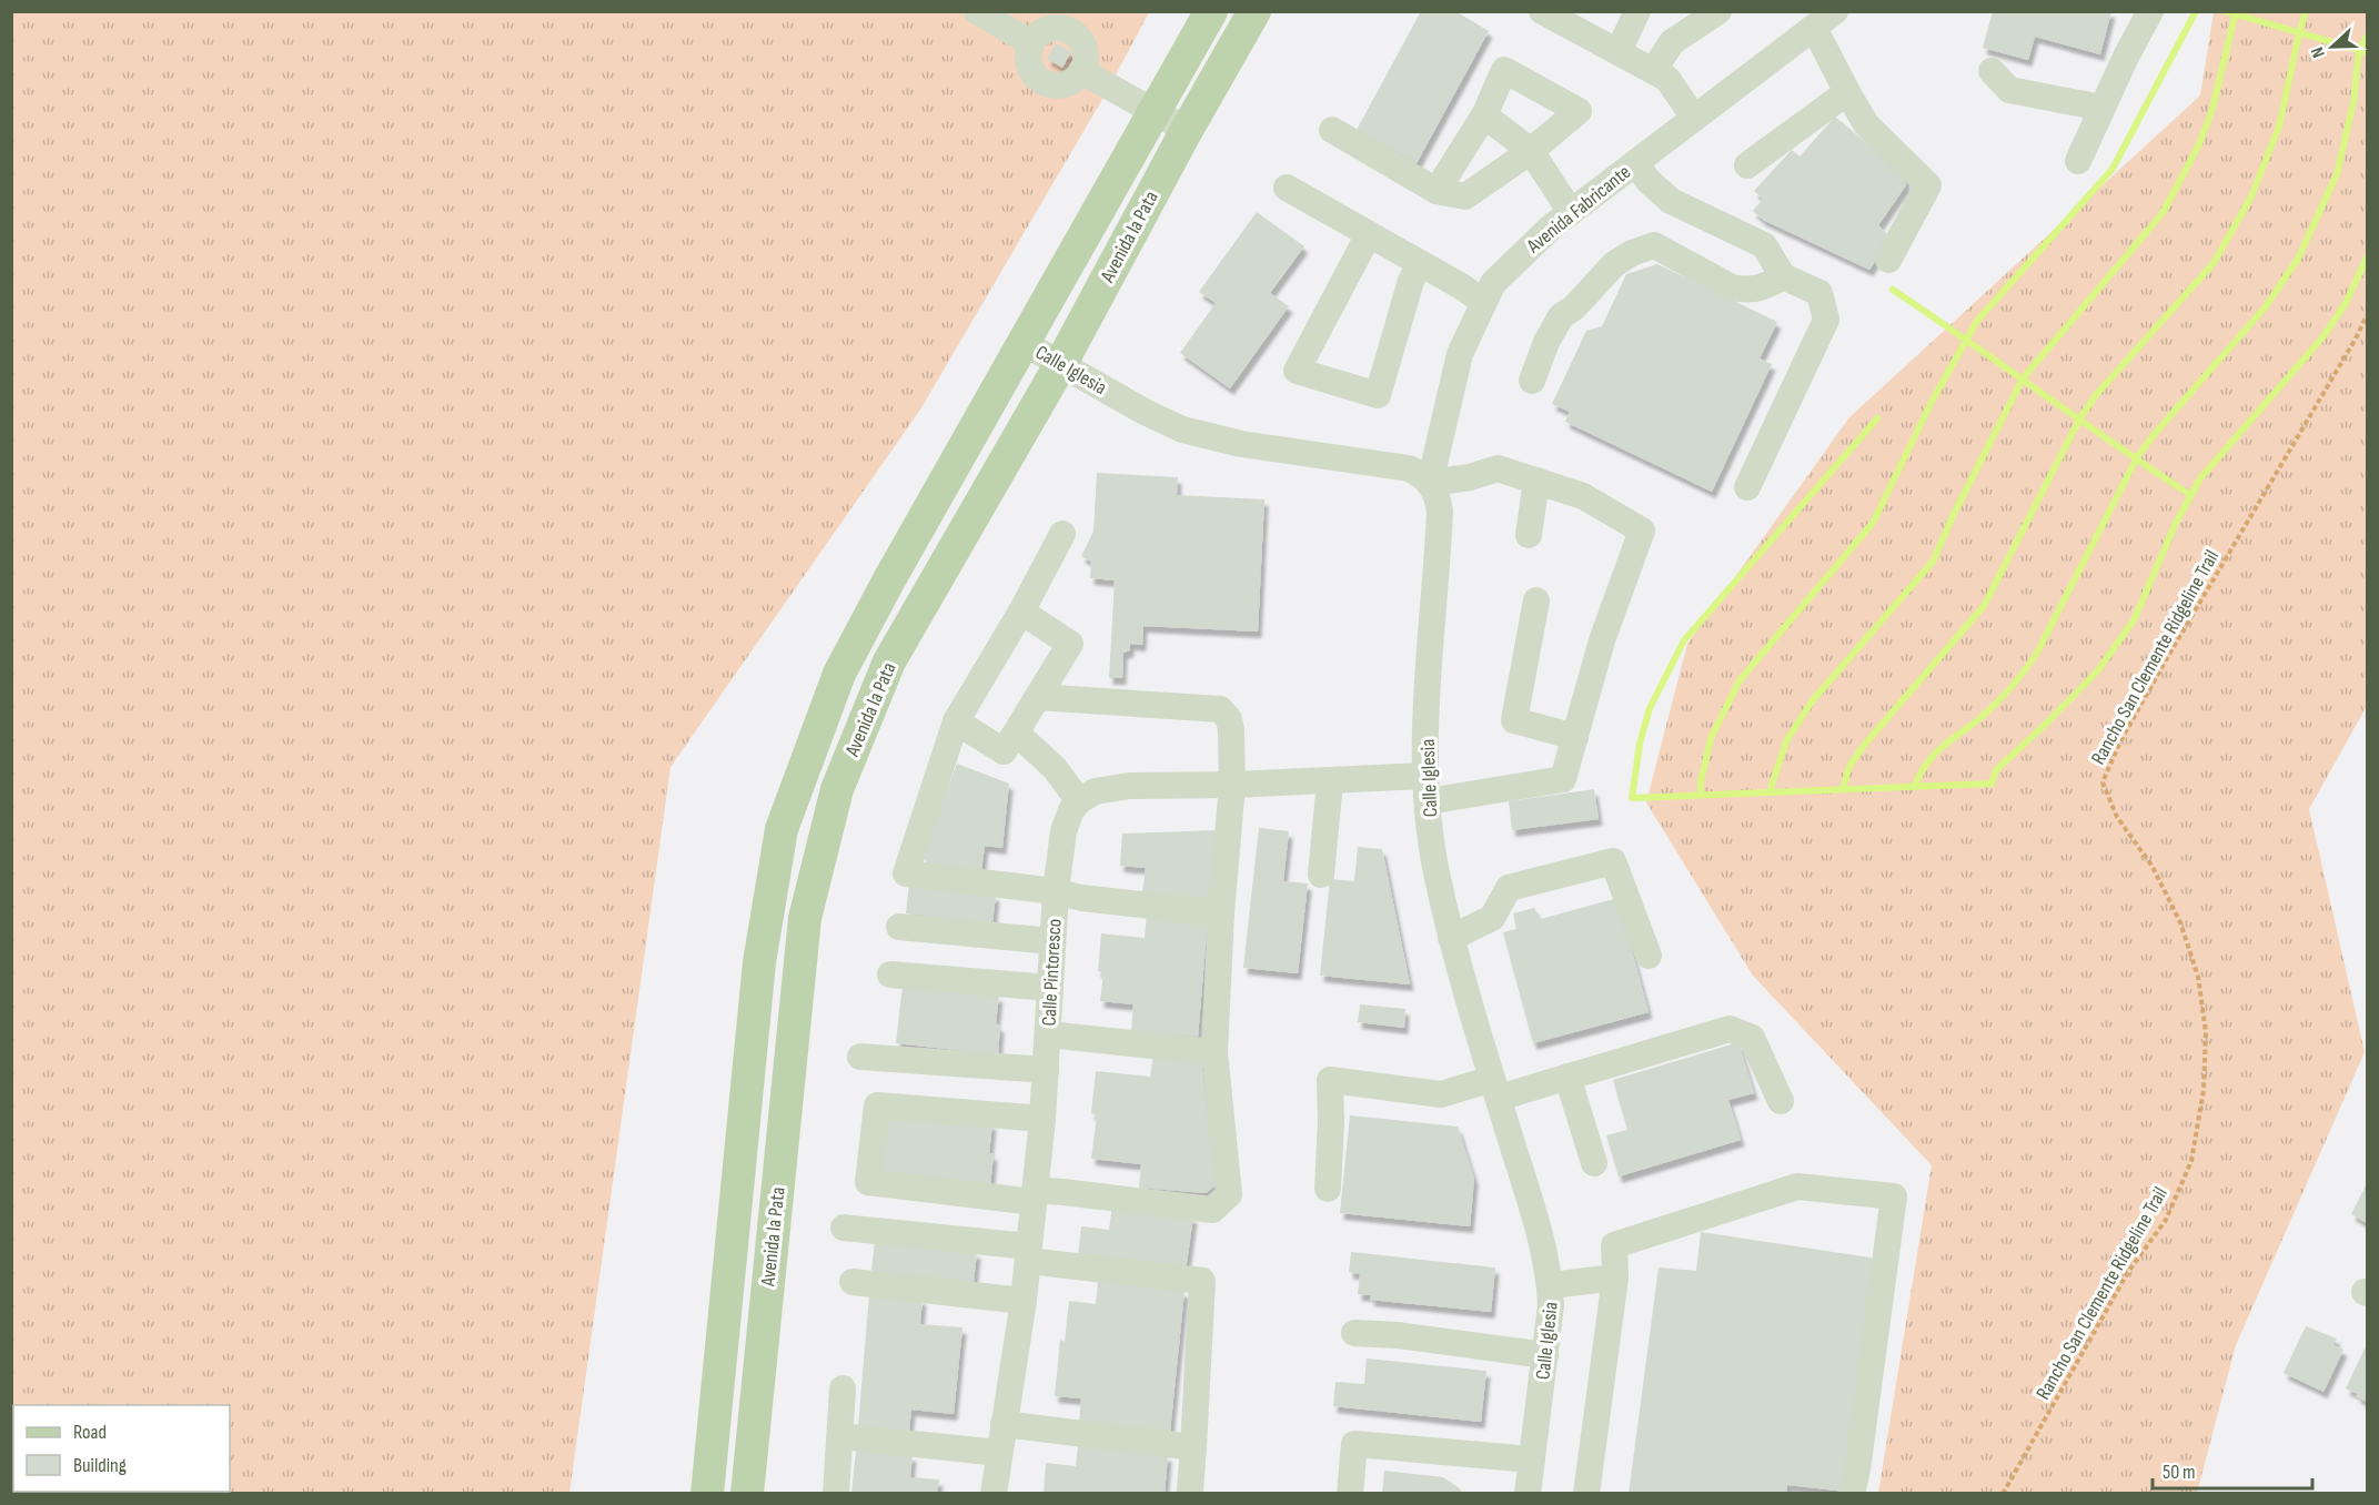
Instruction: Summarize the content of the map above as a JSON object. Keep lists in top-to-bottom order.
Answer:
{
  "streets": {
    "main road": ["Avenida la Pata"],
    "street": ["Avenida Fabricante", "Calle Iglesia", "Calle Pintoresco"],
    "path": ["Rancho San Clemente Ridgeline Trail"]
  },
  "crossings": [
    ["Avenida Fabricante", "Calle Iglesia"],
    ["Avenida la Pata", "Calle Iglesia"]
  ],
  "legend": ["Road", "Building"],
  "scale_bar": "50 m",
  "north": "left"
}
